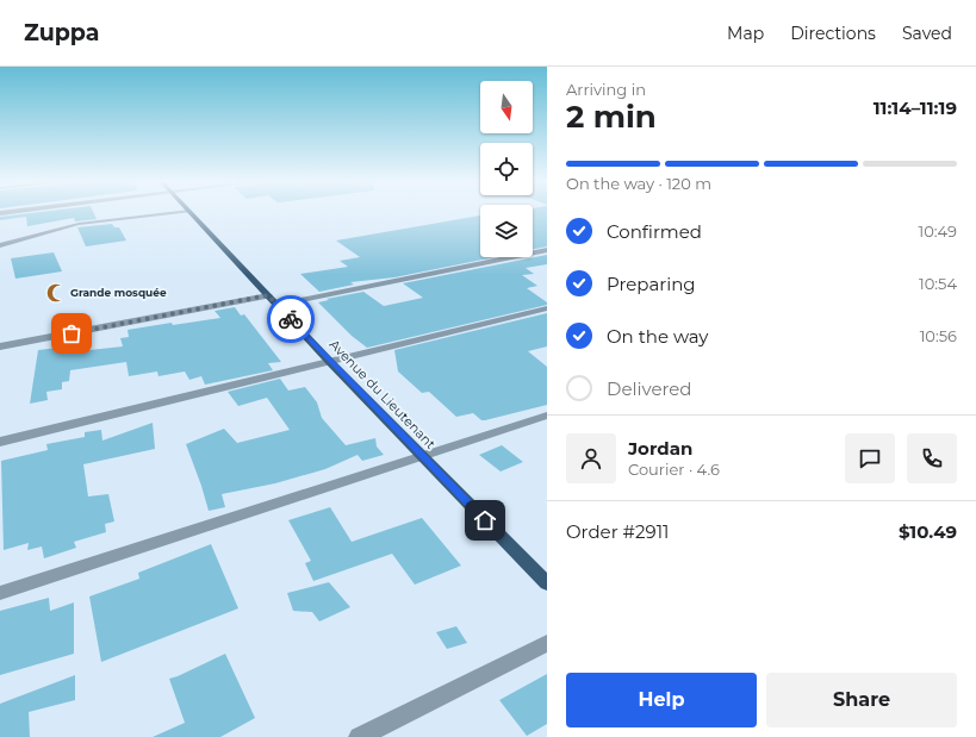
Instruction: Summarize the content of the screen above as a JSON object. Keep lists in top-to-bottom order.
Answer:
{
  "streets": {
    "main road": ["Avenue du Lieutenant"]
  },
  "places": {
    "mosque": ["Grande mosquée"]
  },
  "north": "bottom",
  "page": {
    "header": "Zuppa",
    "nav": ["Map", "Directions", "Saved"],
    "heading": ["2 min", "Arriving in", "11:14–11:19"],
    "panel": [
      "Jordan",
      "Courier · 4.6",
      "Order #2911",
      "$10.49"
    ],
    "bar": "On the way · 120 m",
    "list": [
      ["Confirmed", "10:49"],
      ["Preparing", "10:54"],
      ["On the way", "10:56"],
      "Delivered"
    ],
    "buttons": ["Help", "Share"]
  }
}
